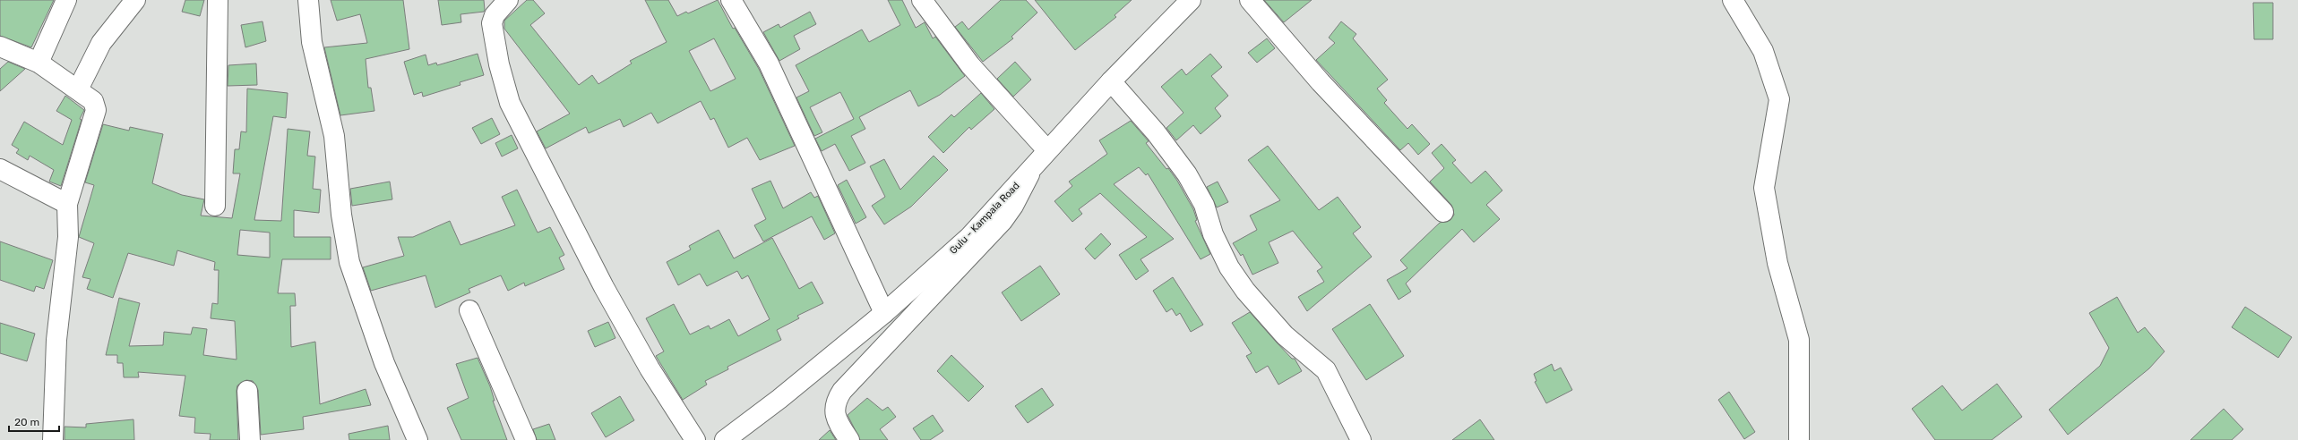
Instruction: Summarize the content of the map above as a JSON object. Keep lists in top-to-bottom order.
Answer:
{
  "streets": {
    "street": ["Gulu - Kampala Road"]
  },
  "scale_bar": "20 m"
}
